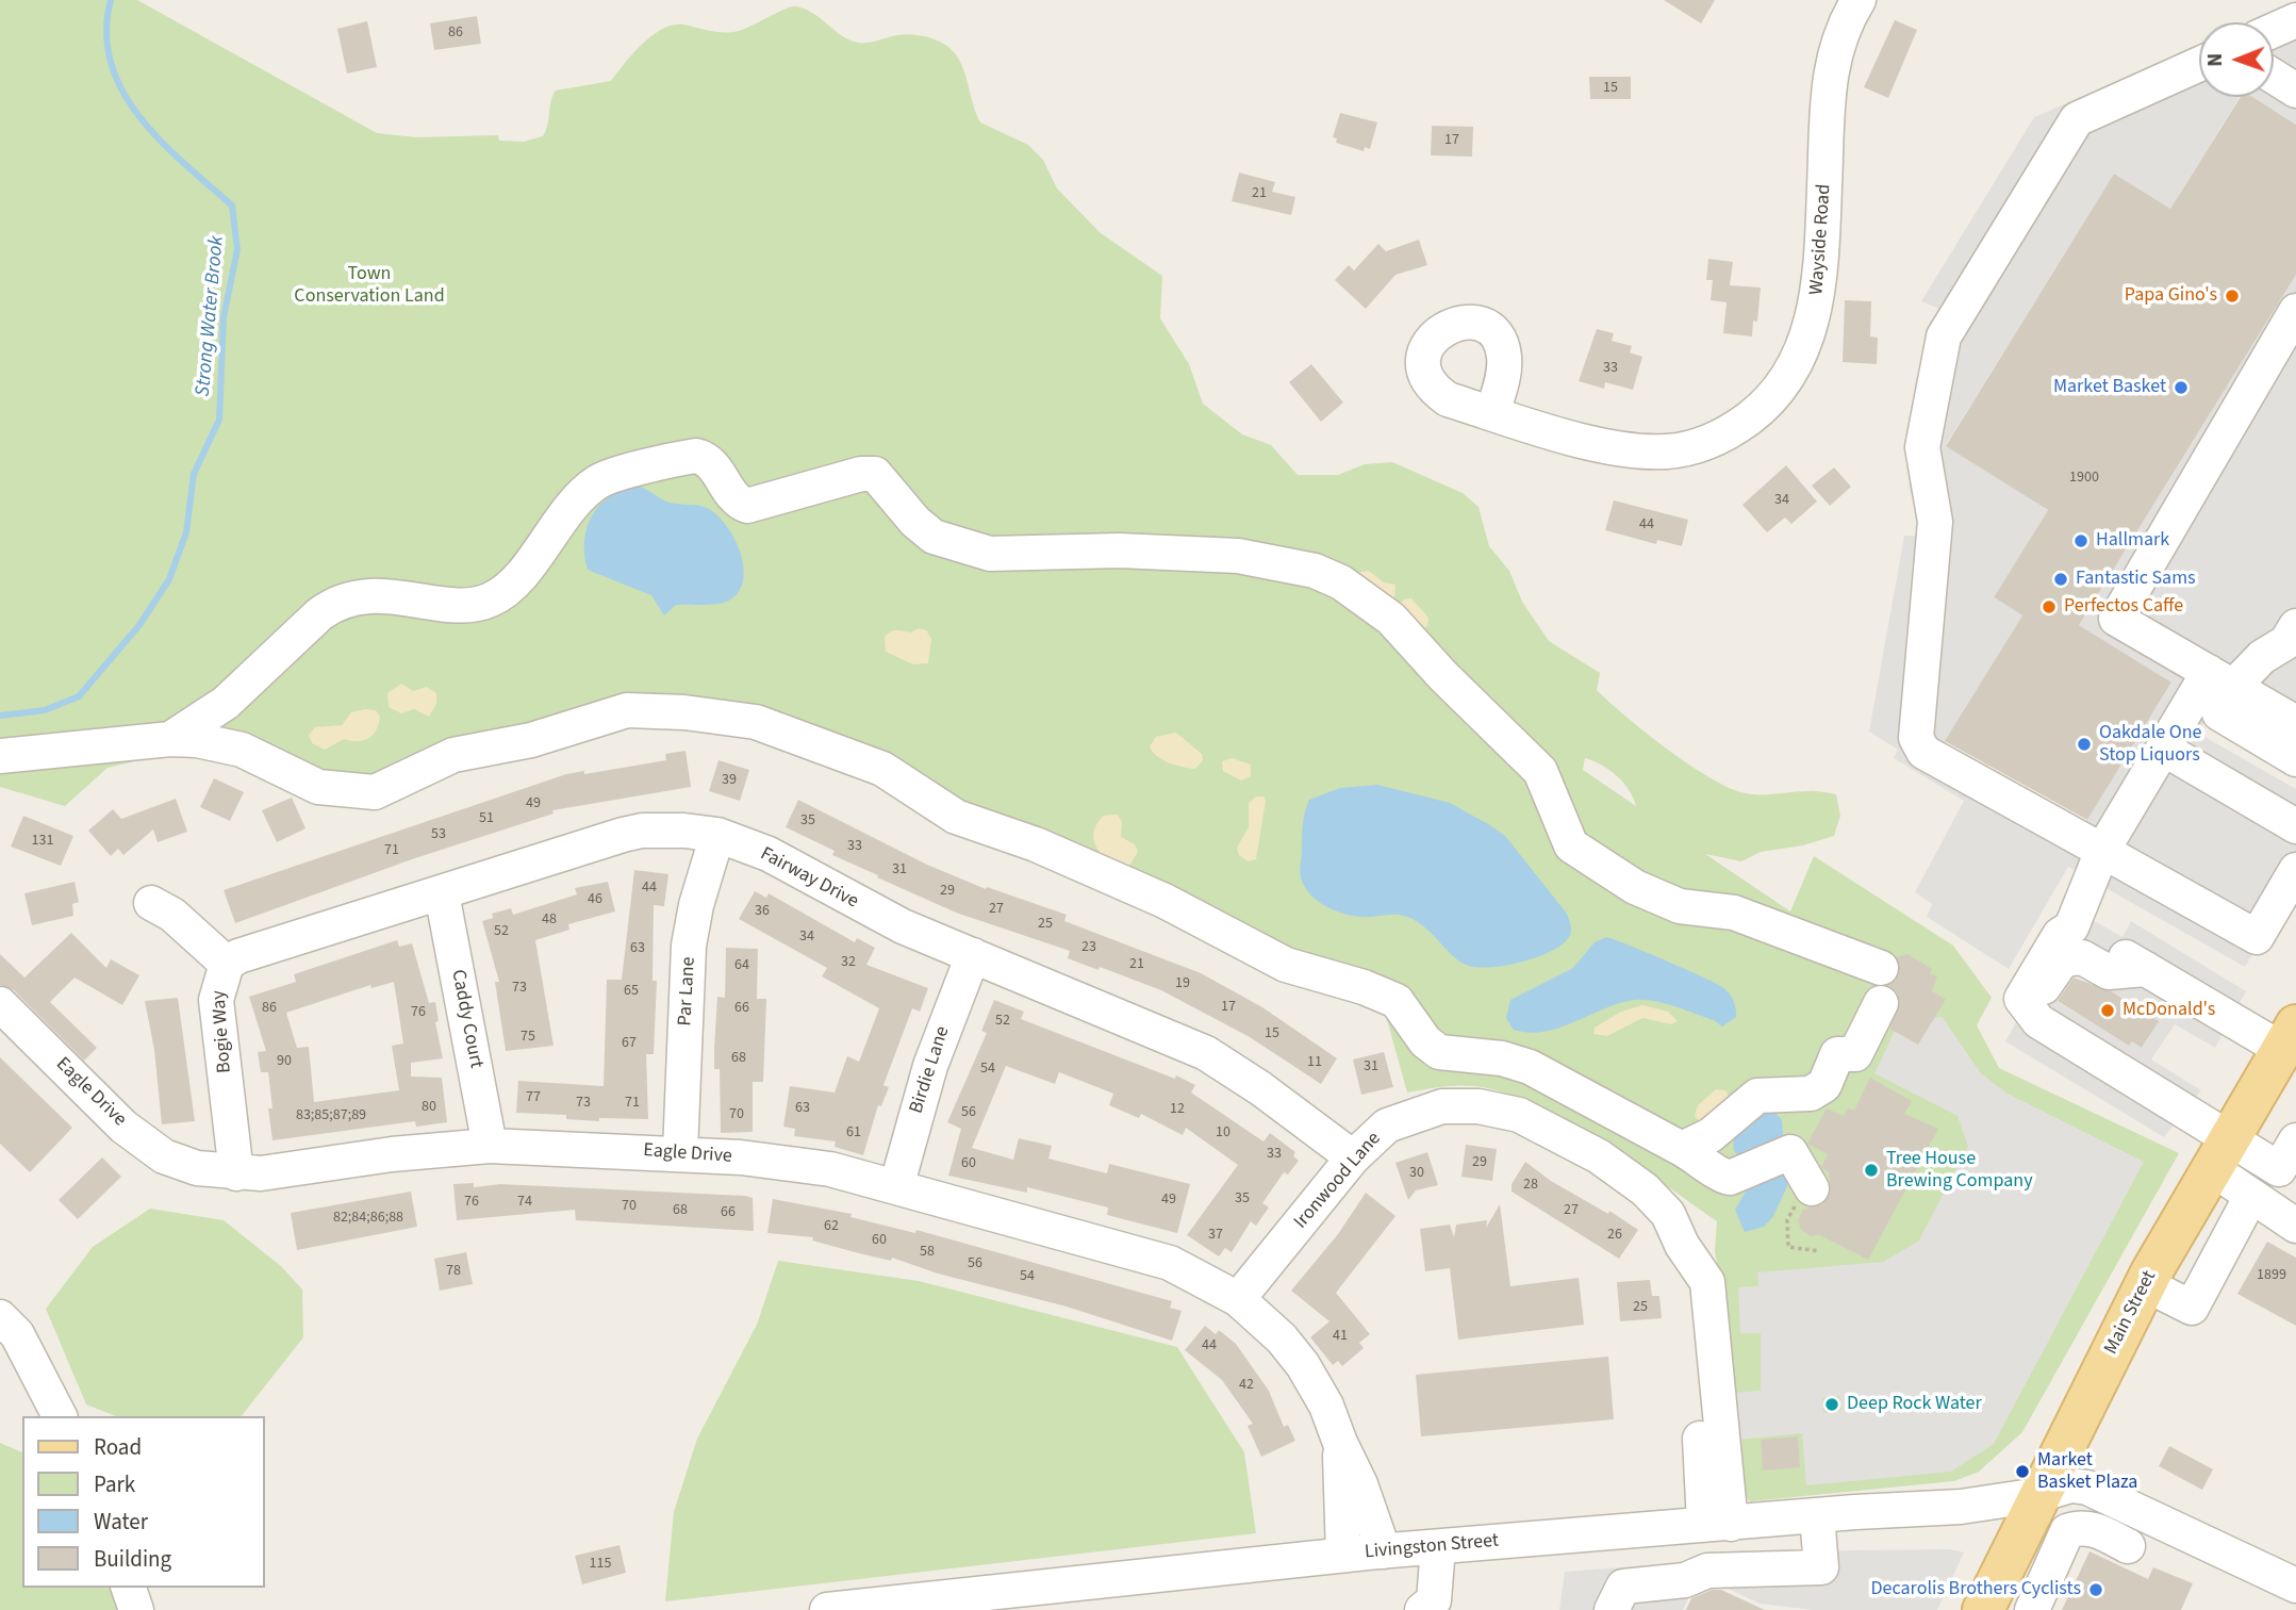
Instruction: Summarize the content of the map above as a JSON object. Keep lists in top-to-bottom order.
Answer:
{
  "streets": {
    "main road": ["Main Street"],
    "street": [
      "Wayside Road",
      "Fairway Drive",
      "Par Lane",
      "Caddy Court",
      "Bogie Way",
      "Birdie Lane",
      "Eagle Drive",
      "Ironwood Lane",
      "Livingston Street"
    ]
  },
  "crossings": [
    ["Fairway Drive", "Par Lane"],
    ["Fairway Drive", "Caddy Court"],
    ["Fairway Drive", "Bogie Way"],
    ["Fairway Drive", "Birdie Lane"],
    ["Fairway Drive", "Ironwood Lane"],
    ["Par Lane", "Eagle Drive"],
    ["Caddy Court", "Eagle Drive"],
    ["Bogie Way", "Eagle Drive"],
    ["Birdie Lane", "Eagle Drive"],
    ["Eagle Drive", "Ironwood Lane"],
    ["Eagle Drive", "Livingston Street"],
    ["Ironwood Lane", "Livingston Street"],
    ["Main Street", "Livingston Street"]
  ],
  "water": ["Strong Water Brook"],
  "parks": ["Town Conservation Land"],
  "places": [
    "Papa Gino's",
    "Market Basket",
    "Hallmark",
    "Fantastic Sams",
    "Perfectos Caffe",
    "Oakdale One Stop Liquors",
    "McDonald's",
    "Tree House Brewing Company",
    "Deep Rock Water",
    "Market Basket Plaza",
    "Decarolis Brothers Cyclists"
  ],
  "house_numbers": [
    "86",
    "15",
    "17",
    "21",
    "33",
    "1900",
    "34",
    "44",
    "39",
    "49",
    "51",
    "35",
    "53",
    "131",
    "33",
    "71",
    "31",
    "44",
    "29",
    "46",
    "27",
    "36",
    "48",
    "25",
    "52",
    "34",
    "23",
    "63",
    "32",
    "21",
    "64",
    "19",
    "73",
    "65",
    "17",
    "86",
    "66",
    "76",
    "52",
    "15",
    "75",
    "67",
    "68",
    "90",
    "11",
    "31",
    "54",
    "77",
    "73",
    "71",
    "80",
    "63",
    "12",
    "56",
    "70",
    "83;85;87;89",
    "61",
    "10",
    "33",
    "29",
    "60",
    "30",
    "28",
    "35",
    "49",
    "76",
    "74",
    "70",
    "68",
    "27",
    "66",
    "82;84;86;88",
    "62",
    "37",
    "26",
    "60",
    "58",
    "56",
    "78",
    "1899",
    "54",
    "25",
    "41",
    "44",
    "42",
    "115"
  ],
  "legend": [
    "Road",
    "Park",
    "Water",
    "Building"
  ],
  "north": "left"
}
